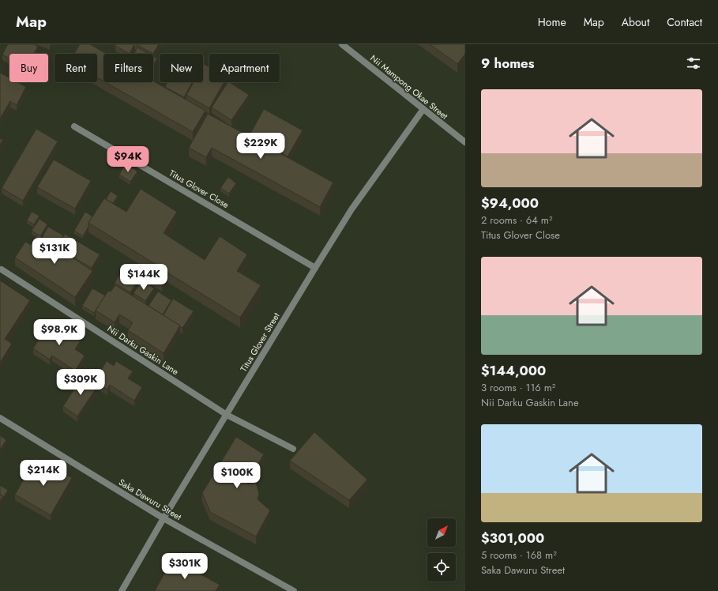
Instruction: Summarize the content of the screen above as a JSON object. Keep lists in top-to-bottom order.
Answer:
{
  "streets": {
    "street": [
      "Nii Mampong Okae Street",
      "Titus Glover Close",
      "Titus Glover Street",
      "Nii Darku Gaskin Lane",
      "Saka Dawuru Street"
    ]
  },
  "crossings": [
    ["Nii Mampong Okae Street", "Titus Glover Street"],
    ["Titus Glover Close", "Titus Glover Street"],
    ["Titus Glover Street", "Nii Darku Gaskin Lane"],
    ["Titus Glover Street", "Saka Dawuru Street"]
  ],
  "north": "top right",
  "page": {
    "header": "Map",
    "nav": [
      "Home",
      "Map",
      "About",
      "Contact"
    ],
    "heading": "9 homes",
    "chip": [
      "Buy",
      "Rent",
      "Filters",
      "New",
      "Apartment"
    ],
    "list": [
      {
        "name": "$94,000",
        "note": "2 rooms · 64 m² · Titus Glover Close"
      },
      {
        "name": "$144,000",
        "note": "3 rooms · 116 m² · Nii Darku Gaskin Lane"
      },
      {
        "name": "$301,000",
        "note": "5 rooms · 168 m² · Saka Dawuru Street"
      }
    ],
    "price": [
      "$229K",
      "$94K",
      "$131K",
      "$144K",
      "$98.9K",
      "$309K",
      "$214K",
      "$100K",
      "$301K"
    ]
  }
}
